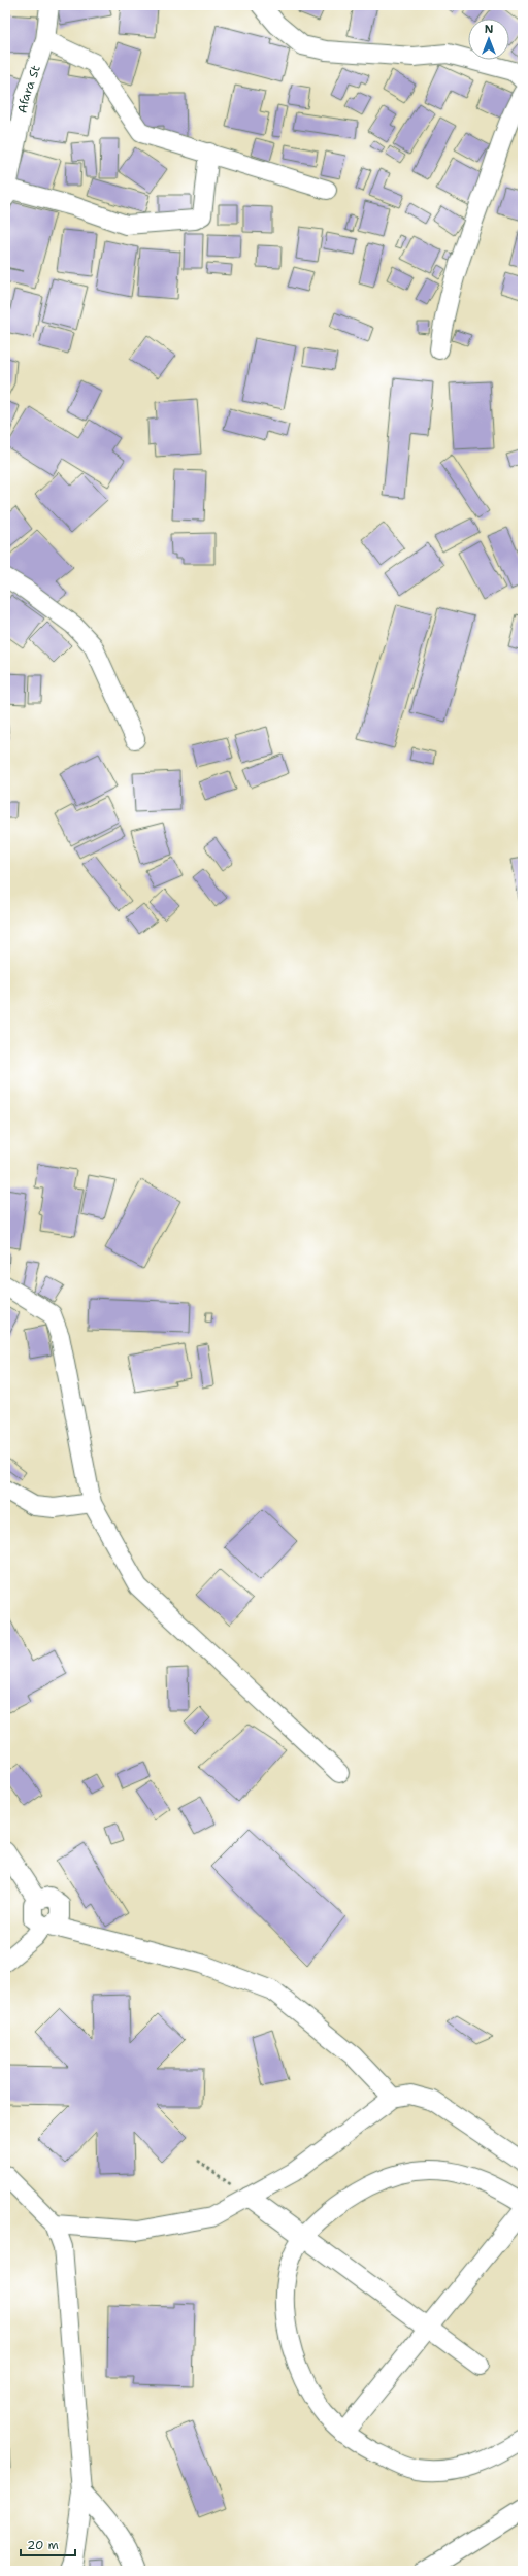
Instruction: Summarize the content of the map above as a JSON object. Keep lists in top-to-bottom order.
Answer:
{
  "streets": {
    "street": ["Afara St"]
  },
  "scale_bar": "20 m",
  "north": "top"
}
